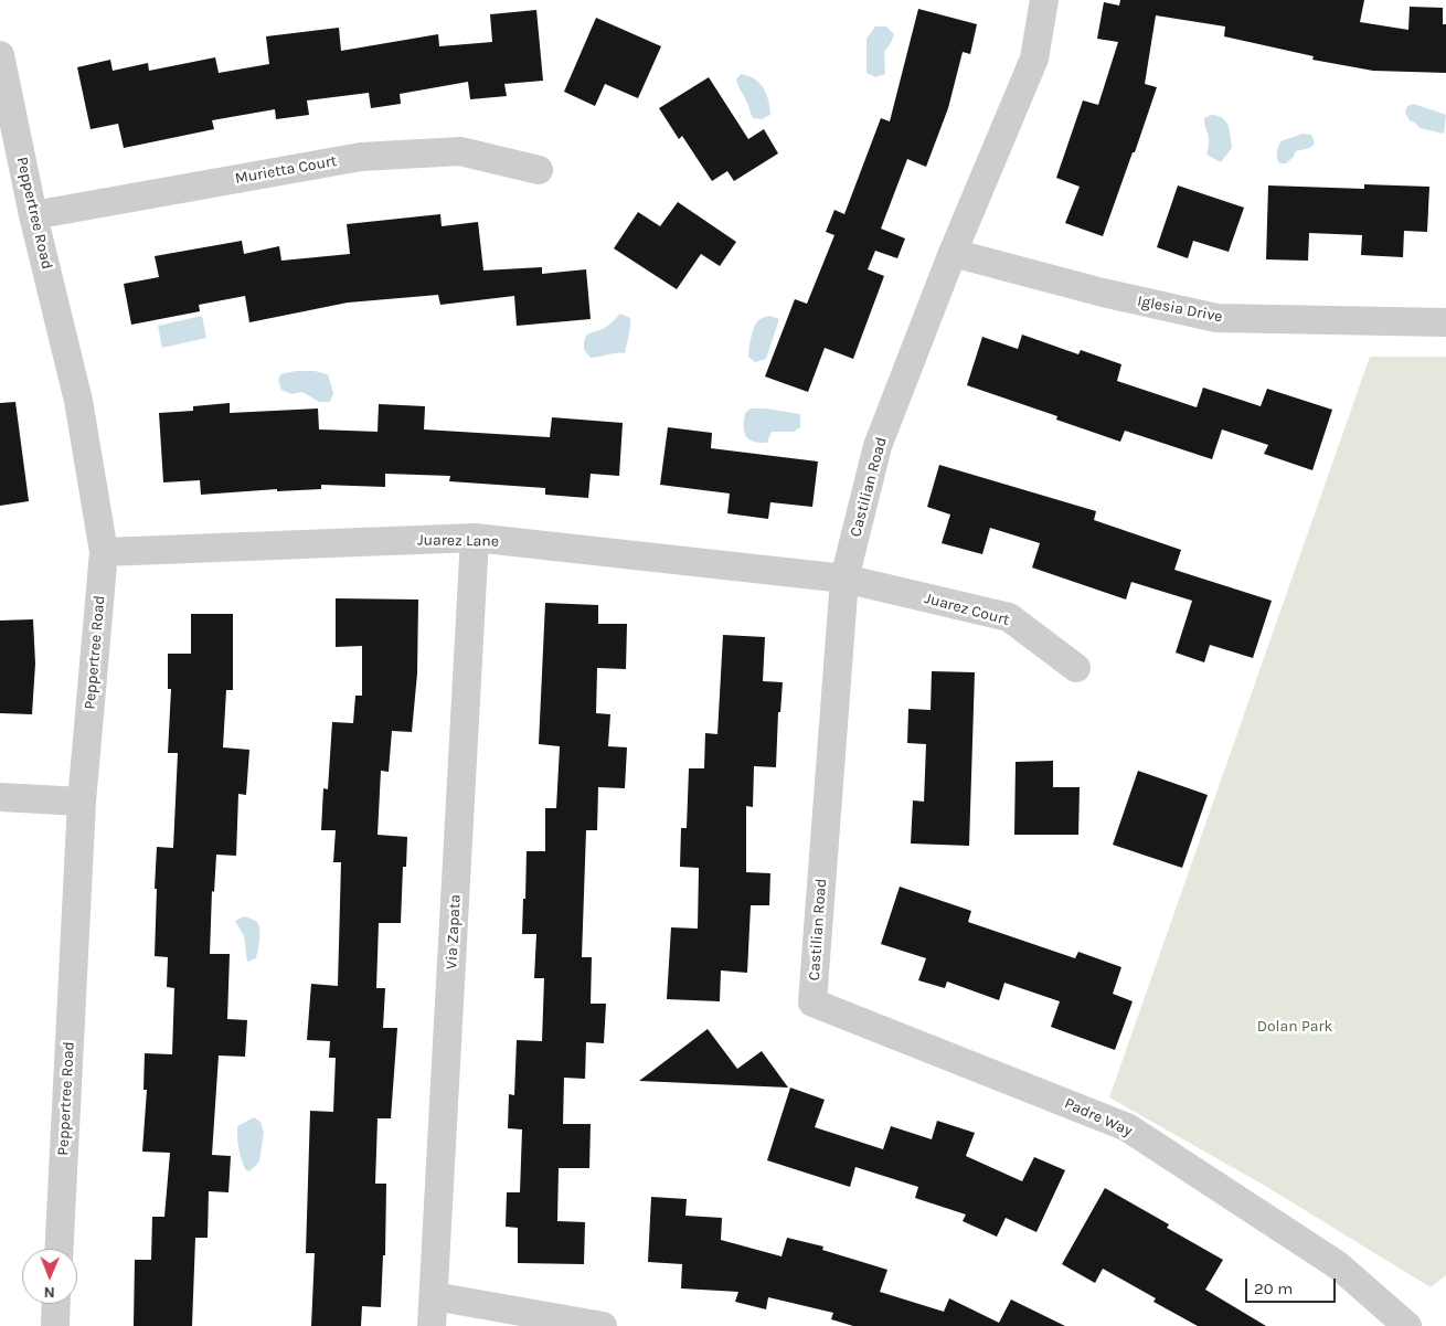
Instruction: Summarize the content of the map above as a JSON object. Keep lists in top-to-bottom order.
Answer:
{
  "streets": {
    "street": [
      "Murietta Court",
      "Peppertree Road",
      "Iglesia Drive",
      "Castilian Road",
      "Juarez Lane",
      "Juarez Court",
      "Via Zapata",
      "Padre Way"
    ]
  },
  "crossings": [
    ["Murietta Court", "Peppertree Road"],
    ["Peppertree Road", "Juarez Lane"],
    ["Iglesia Drive", "Castilian Road"],
    ["Castilian Road", "Juarez Lane"],
    ["Castilian Road", "Juarez Court"],
    ["Castilian Road", "Padre Way"],
    ["Juarez Lane", "Juarez Court"],
    ["Juarez Lane", "Via Zapata"]
  ],
  "parks": ["Dolan Park"],
  "scale_bar": "20 m",
  "north": "bottom"
}
